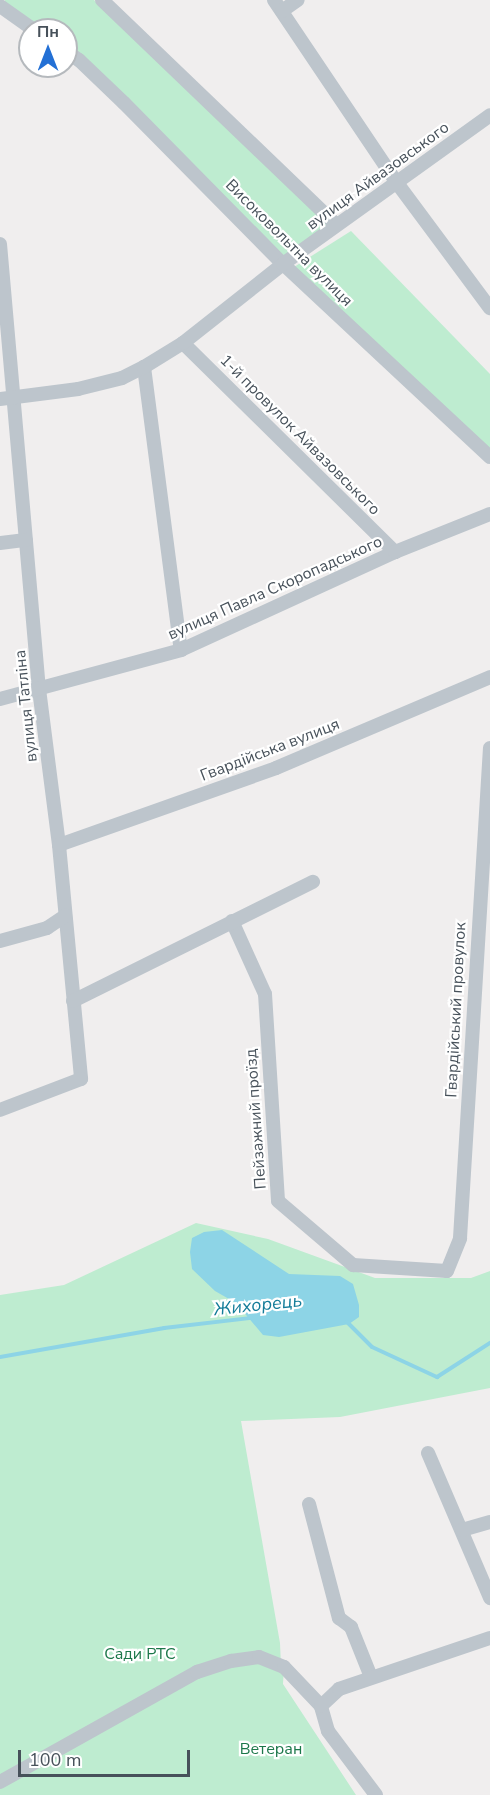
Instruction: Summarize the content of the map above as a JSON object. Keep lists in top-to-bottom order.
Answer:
{
  "streets": {
    "street": [
      "вулиця Айвазовського",
      "Високовольтна вулиця",
      "1-й провулок Айвазовського",
      "вулиця Павла Скоропадського",
      "вулиця Татліна",
      "Гвардійська вулиця",
      "Гвардійський провулок",
      "Пейзажний проїзд"
    ]
  },
  "crossings": [
    ["вулиця Айвазовського", "Високовольтна вулиця"],
    ["вулиця Айвазовського", "1-й провулок Айвазовського"],
    ["вулиця Айвазовського", "вулиця Татліна"],
    ["1-й провулок Айвазовського", "вулиця Павла Скоропадського"],
    ["вулиця Павла Скоропадського", "вулиця Татліна"],
    ["вулиця Татліна", "Гвардійська вулиця"],
    ["Гвардійський провулок", "Пейзажний проїзд"]
  ],
  "water": ["Жихорець"],
  "parks": ["Сади РТС", "Ветеран"],
  "scale_bar": "100 m",
  "north": "top"
}
